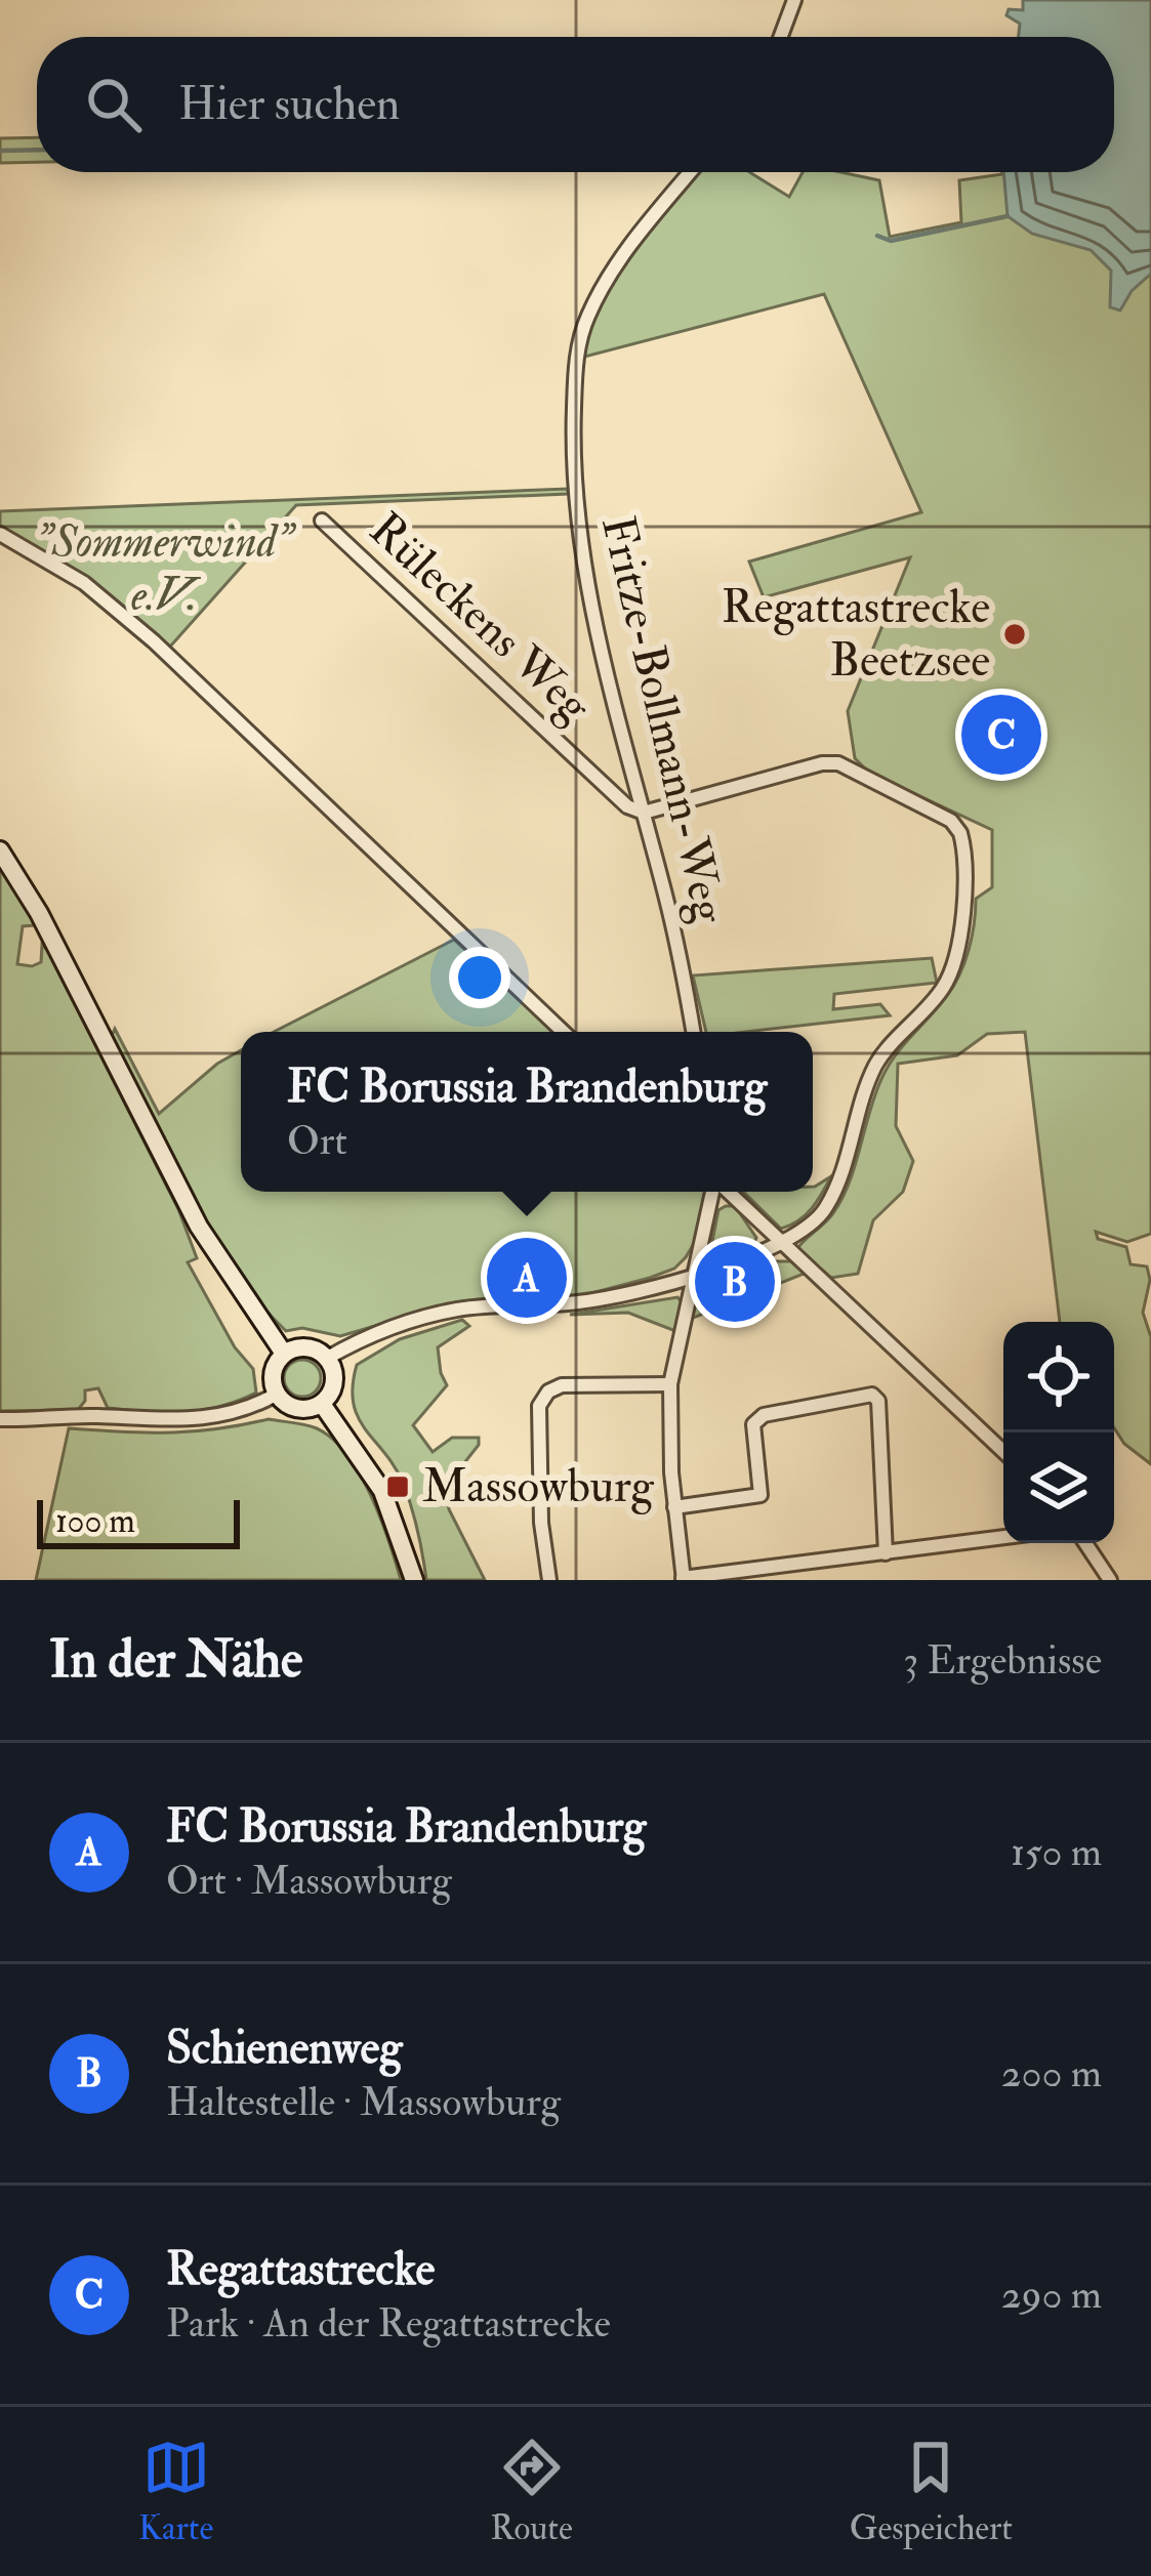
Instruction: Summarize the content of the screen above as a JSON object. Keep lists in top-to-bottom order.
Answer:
{
  "streets": {
    "street": ["Rüleckens Weg", "Fritze-Bollmann-Weg"]
  },
  "crossings": [
    ["Rüleckens Weg", "Fritze-Bollmann-Weg"]
  ],
  "parks": ["\"Sommerwind\" e.V."],
  "places": {
    "other": ["Regattastrecke Beetzsee"],
    "transit": ["Massowburg"]
  },
  "scale_bar": "100 m",
  "page": {
    "search": "Hier suchen",
    "pins": ["C", "A", "B"],
    "popup": ["FC Borussia Brandenburg", "Ort"],
    "scale": "100 m",
    "heading": ["In der Nähe", "3 Ergebnisse"],
    "list": [
      {
        "mark": "A",
        "name": "FC Borussia Brandenburg",
        "note": "Ort · Massowburg",
        "value": "150 m"
      },
      {
        "mark": "B",
        "name": "Schienenweg",
        "note": "Haltestelle · Massowburg",
        "value": "200 m"
      },
      {
        "mark": "C",
        "name": "Regattastrecke",
        "note": "Park · An der Regattastrecke",
        "value": "290 m"
      }
    ],
    "nav": ["Karte", "Route", "Gespeichert"]
  }
}
